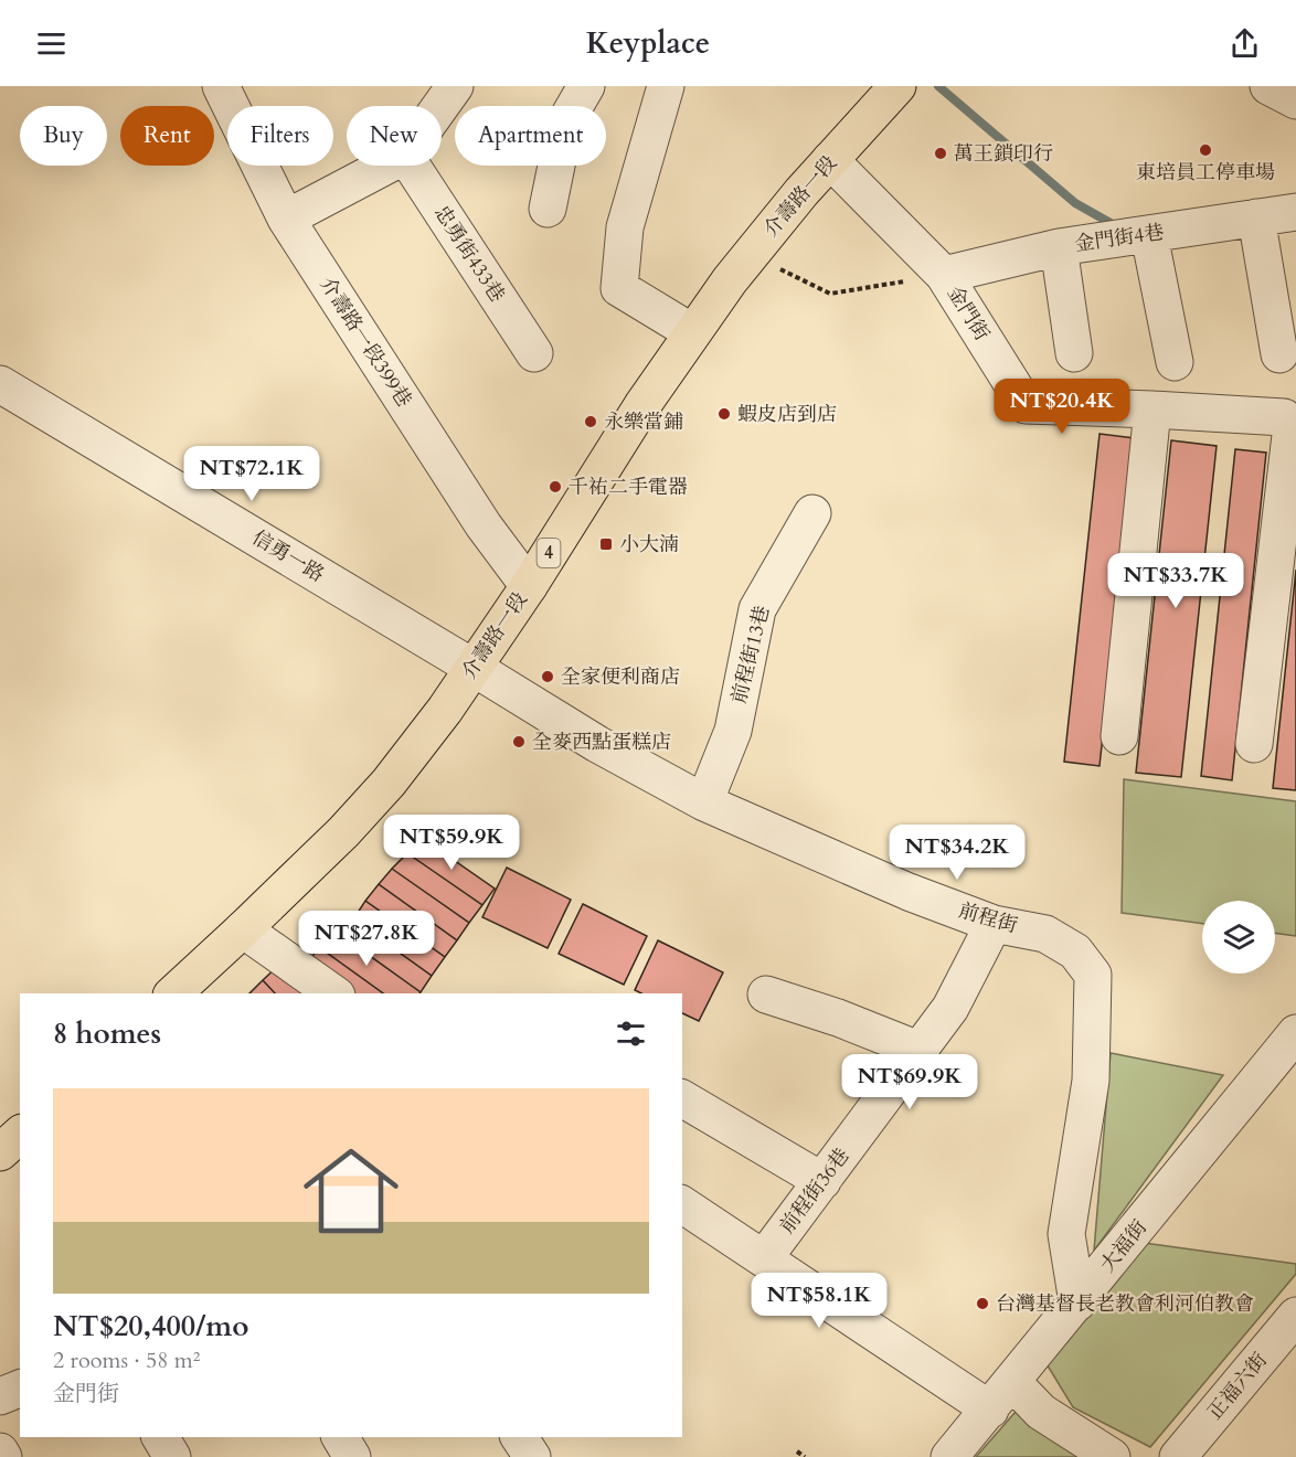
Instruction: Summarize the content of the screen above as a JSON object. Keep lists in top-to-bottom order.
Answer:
{
  "streets": {
    "main road": ["介壽路一段", "4"],
    "street": [
      "金門街4巷",
      "忠勇街433巷",
      "金門街",
      "介壽路一段399巷",
      "信勇一路",
      "前程街13巷",
      "前程街",
      "前程街36巷",
      "大福街",
      "正福六街"
    ]
  },
  "crossings": [
    ["介壽路一段", "金門街"],
    ["介壽路一段", "介壽路一段399巷"],
    ["介壽路一段", "信勇一路"],
    ["介壽路一段", "前程街"],
    ["金門街4巷", "金門街"],
    ["信勇一路", "前程街"],
    ["前程街13巷", "前程街"],
    ["前程街", "前程街36巷"],
    ["前程街", "大福街"]
  ],
  "places": {
    "other": [
      "東培員工停車場",
      "萬王鎖印行",
      "蝦皮店到店",
      "永樂當鋪",
      "千祐二手電器",
      "全家便利商店",
      "全麥西點蛋糕店",
      "台灣基督長老教會利河伯教會"
    ],
    "transit": ["小大湳"]
  },
  "page": {
    "header": "Keyplace",
    "chip": [
      "Buy",
      "Rent",
      "Filters",
      "New",
      "Apartment"
    ],
    "price": [
      "NT$20.4K",
      "NT$72.1K",
      "NT$33.7K",
      "NT$59.9K",
      "NT$34.2K",
      "NT$27.8K",
      "NT$69.9K",
      "NT$58.1K"
    ],
    "heading": "8 homes",
    "list": [
      {
        "name": "NT$20,400/mo",
        "note": "2 rooms · 58 m² · 金門街"
      }
    ]
  }
}
